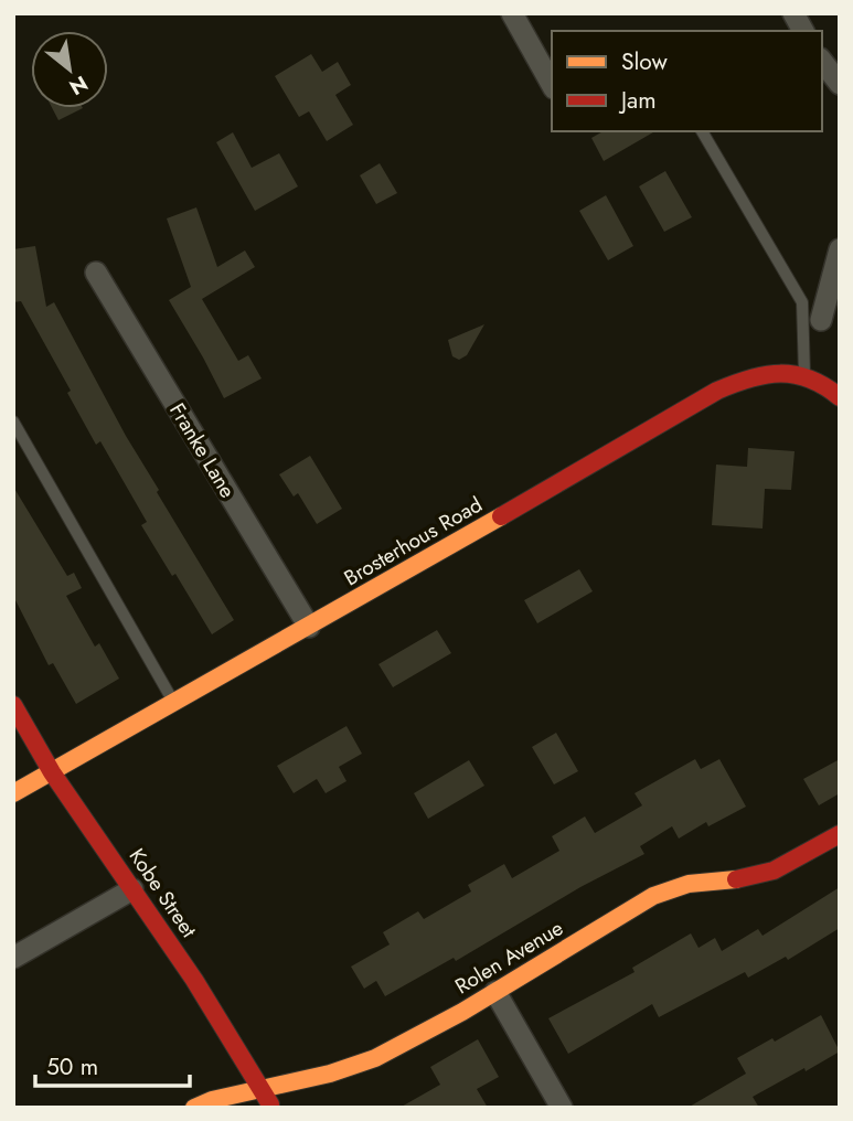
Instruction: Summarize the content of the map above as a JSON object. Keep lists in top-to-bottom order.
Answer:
{
  "streets": {
    "street": [
      "Franke Lane",
      "Brosterhous Road",
      "Kobe Street",
      "Rolen Avenue"
    ]
  },
  "crossings": [
    ["Franke Lane", "Brosterhous Road"],
    ["Brosterhous Road", "Kobe Street"],
    ["Kobe Street", "Rolen Avenue"]
  ],
  "legend": ["Slow", "Jam"],
  "scale_bar": "50 m",
  "north": "bottom right"
}
